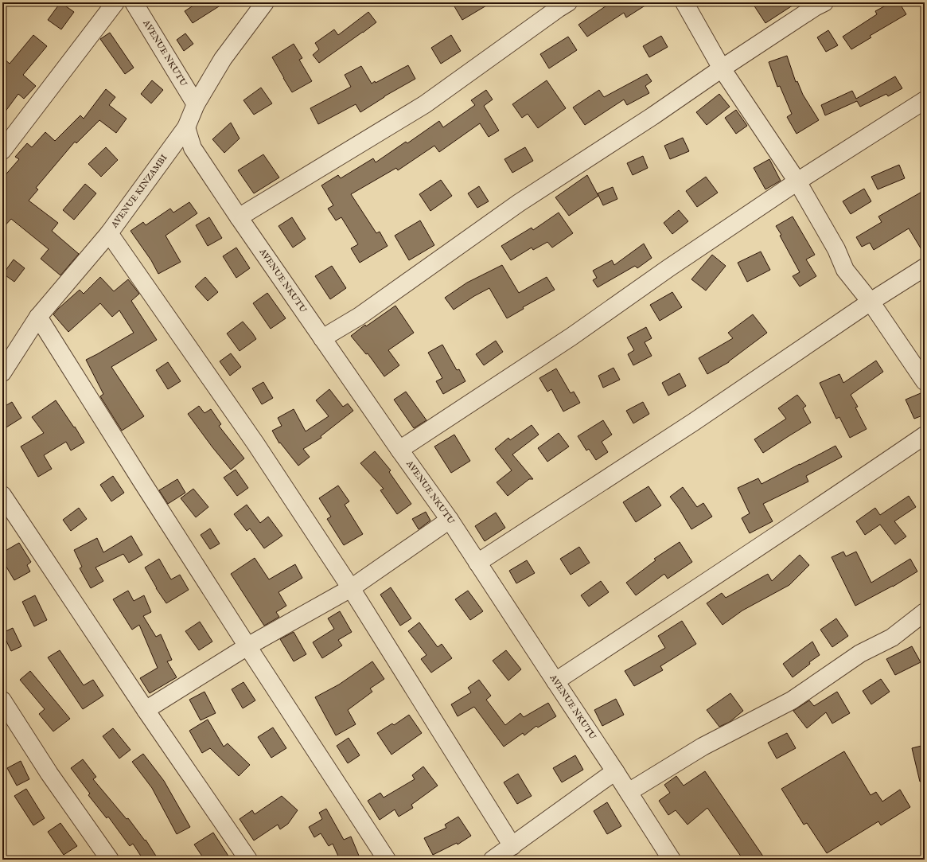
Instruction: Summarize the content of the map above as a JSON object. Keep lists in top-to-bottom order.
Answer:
{
  "streets": {
    "street": ["AVENUE NKUTU", "AVENUE KINZAMBI"]
  },
  "crossings": [
    ["AVENUE NKUTU", "AVENUE KINZAMBI"]
  ]
}
